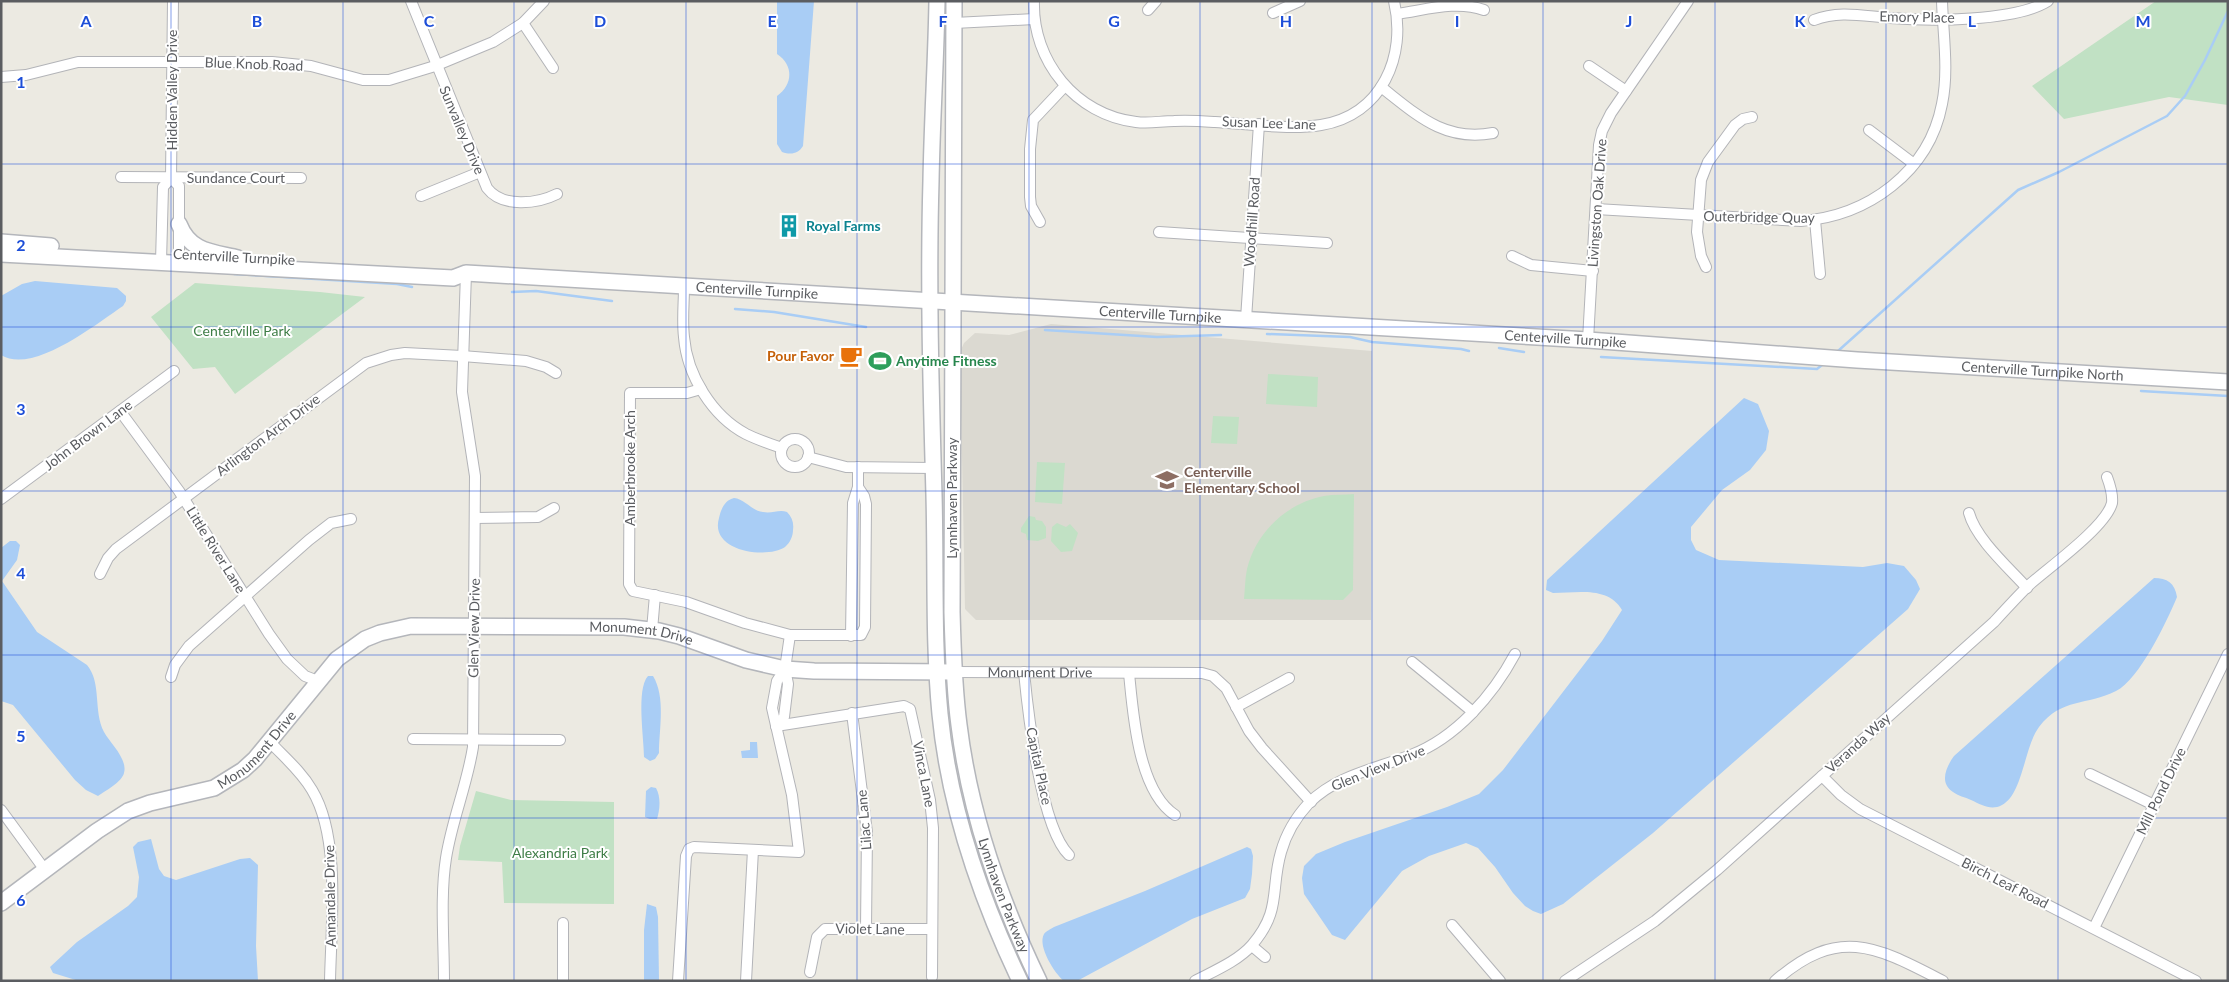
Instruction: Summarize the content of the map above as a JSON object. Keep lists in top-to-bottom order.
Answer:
{
  "streets": {
    "main road": [
      "Centerville Turnpike",
      "Centerville Turnpike North",
      "Lynnhaven Parkway",
      "Monument Drive"
    ],
    "street": [
      "Emory Place",
      "Blue Knob Road",
      "Hidden Valley Drive",
      "Susan Lee Lane",
      "Sunvalley Drive",
      "Sundance Court",
      "Livingston Oak Drive",
      "Outerbridge Quay",
      "Woodhill Road",
      "John Brown Lane",
      "Arlington Arch Drive",
      "Amberbrooke Arch",
      "Little River Lane",
      "Glen View Drive",
      "Veranda Way",
      "Capital Place",
      "Vinca Lane",
      "Mill Pond Drive",
      "Lilac Lane",
      "Birch Leaf Road",
      "Annandale Drive",
      "Violet Lane"
    ]
  },
  "crossings": [
    ["Emory Place", "Outerbridge Quay"],
    ["Blue Knob Road", "Hidden Valley Drive"],
    ["Blue Knob Road", "Sunvalley Drive"],
    ["Hidden Valley Drive", "Sundance Court"],
    ["Hidden Valley Drive", "Centerville Turnpike"],
    ["Susan Lee Lane", "Woodhill Road"],
    ["Livingston Oak Drive", "Outerbridge Quay"],
    ["Livingston Oak Drive", "Centerville Turnpike"],
    ["Woodhill Road", "Centerville Turnpike"],
    ["Centerville Turnpike", "Centerville Turnpike North"],
    ["Centerville Turnpike", "Lynnhaven Parkway"],
    ["Centerville Turnpike", "Glen View Drive"],
    ["John Brown Lane", "Little River Lane"],
    ["Arlington Arch Drive", "Little River Lane"],
    ["Arlington Arch Drive", "Glen View Drive"],
    ["Lynnhaven Parkway", "Monument Drive"],
    ["Little River Lane", "Monument Drive"],
    ["Glen View Drive", "Monument Drive"],
    ["Monument Drive", "Capital Place"],
    ["Monument Drive", "Annandale Drive"],
    ["Veranda Way", "Birch Leaf Road"],
    ["Vinca Lane", "Lilac Lane"],
    ["Vinca Lane", "Violet Lane"],
    ["Mill Pond Drive", "Birch Leaf Road"],
    ["Lilac Lane", "Violet Lane"]
  ],
  "parks": ["Centerville Park", "Alexandria Park"],
  "places": {
    "building": ["Royal Farms"],
    "cafe": ["Pour Favor"],
    "sports": ["Anytime Fitness"],
    "school or university": ["Centerville Elementary School"]
  },
  "grid": {
    "columns": [
      "A",
      "B",
      "C",
      "D",
      "E",
      "F",
      "G",
      "H",
      "I",
      "J",
      "K",
      "L",
      "M"
    ],
    "rows": [
      "1",
      "2",
      "3",
      "4",
      "5",
      "6"
    ]
  }
}
